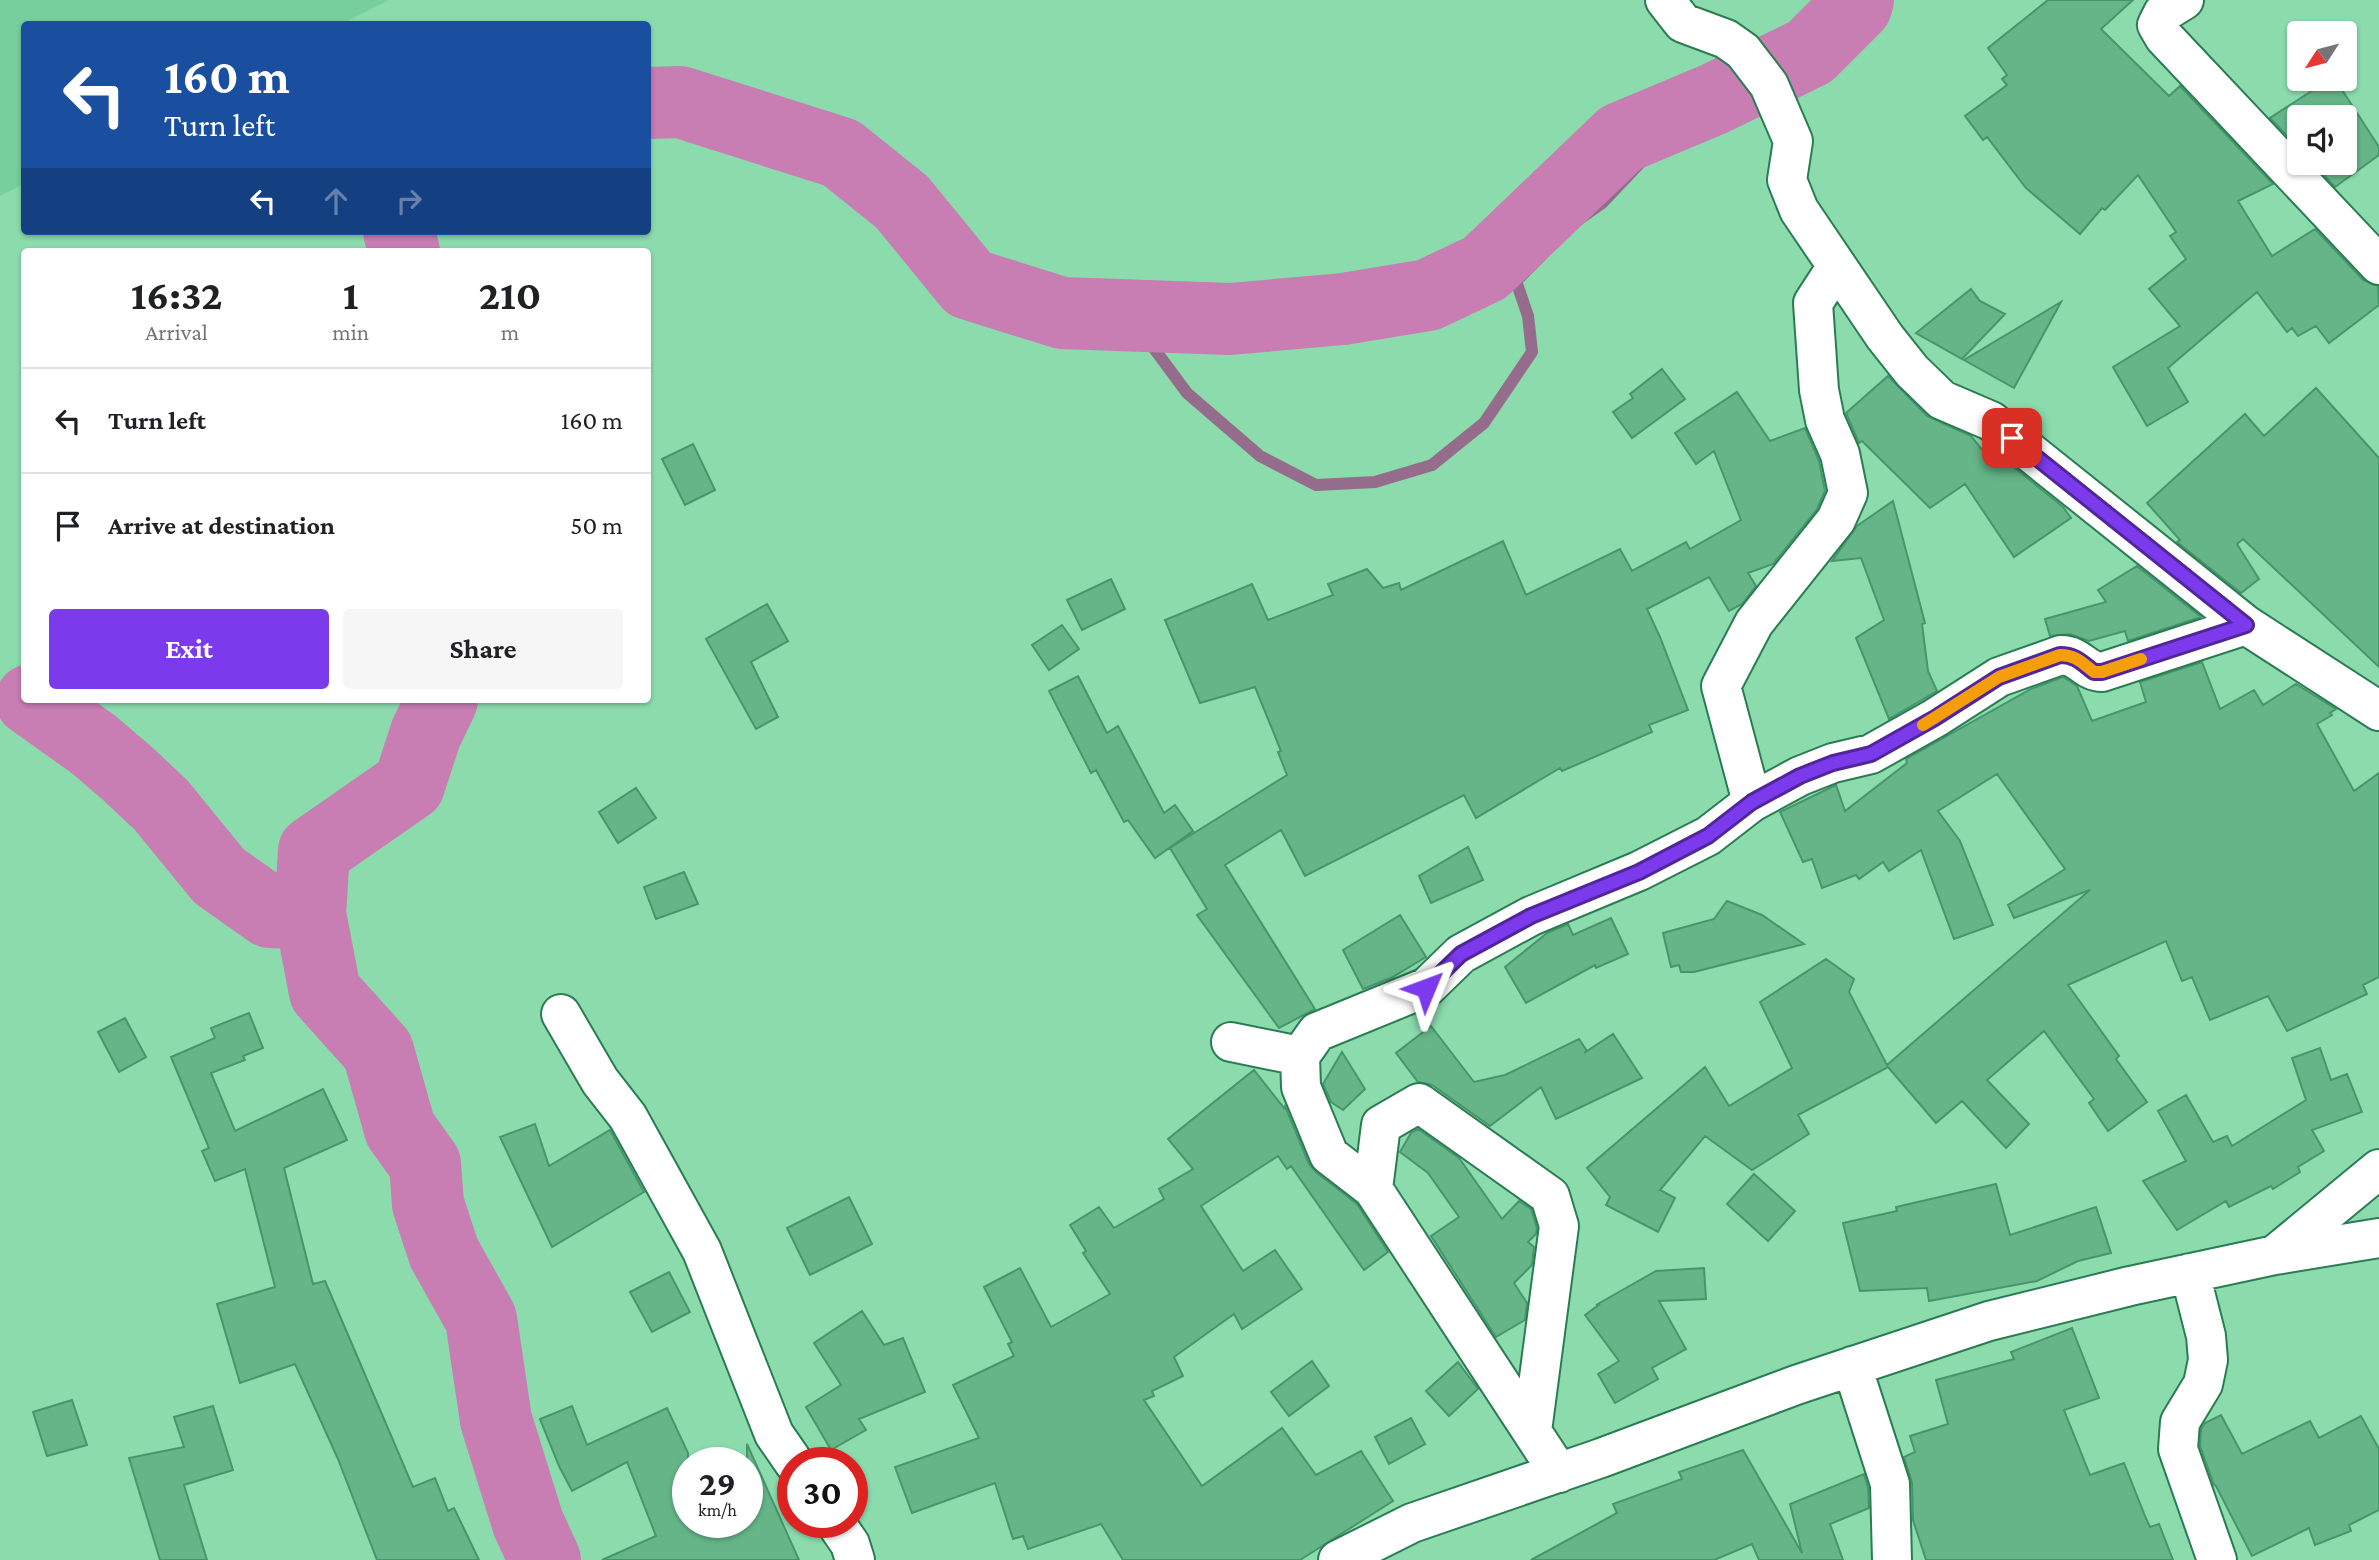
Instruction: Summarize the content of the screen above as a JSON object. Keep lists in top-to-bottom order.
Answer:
{
  "north": "bottom left",
  "page": {
    "turn": ["160 m", "Turn left"],
    "eta": [
      "16:32",
      "Arrival",
      "1",
      "min",
      "210",
      "m"
    ],
    "list": [
      {
        "name": "Turn left",
        "value": "160 m"
      },
      {
        "name": "Arrive at destination",
        "value": "50 m"
      }
    ],
    "buttons": ["Exit", "Share"],
    "speed": "29 km/h",
    "limit": "30"
  }
}
